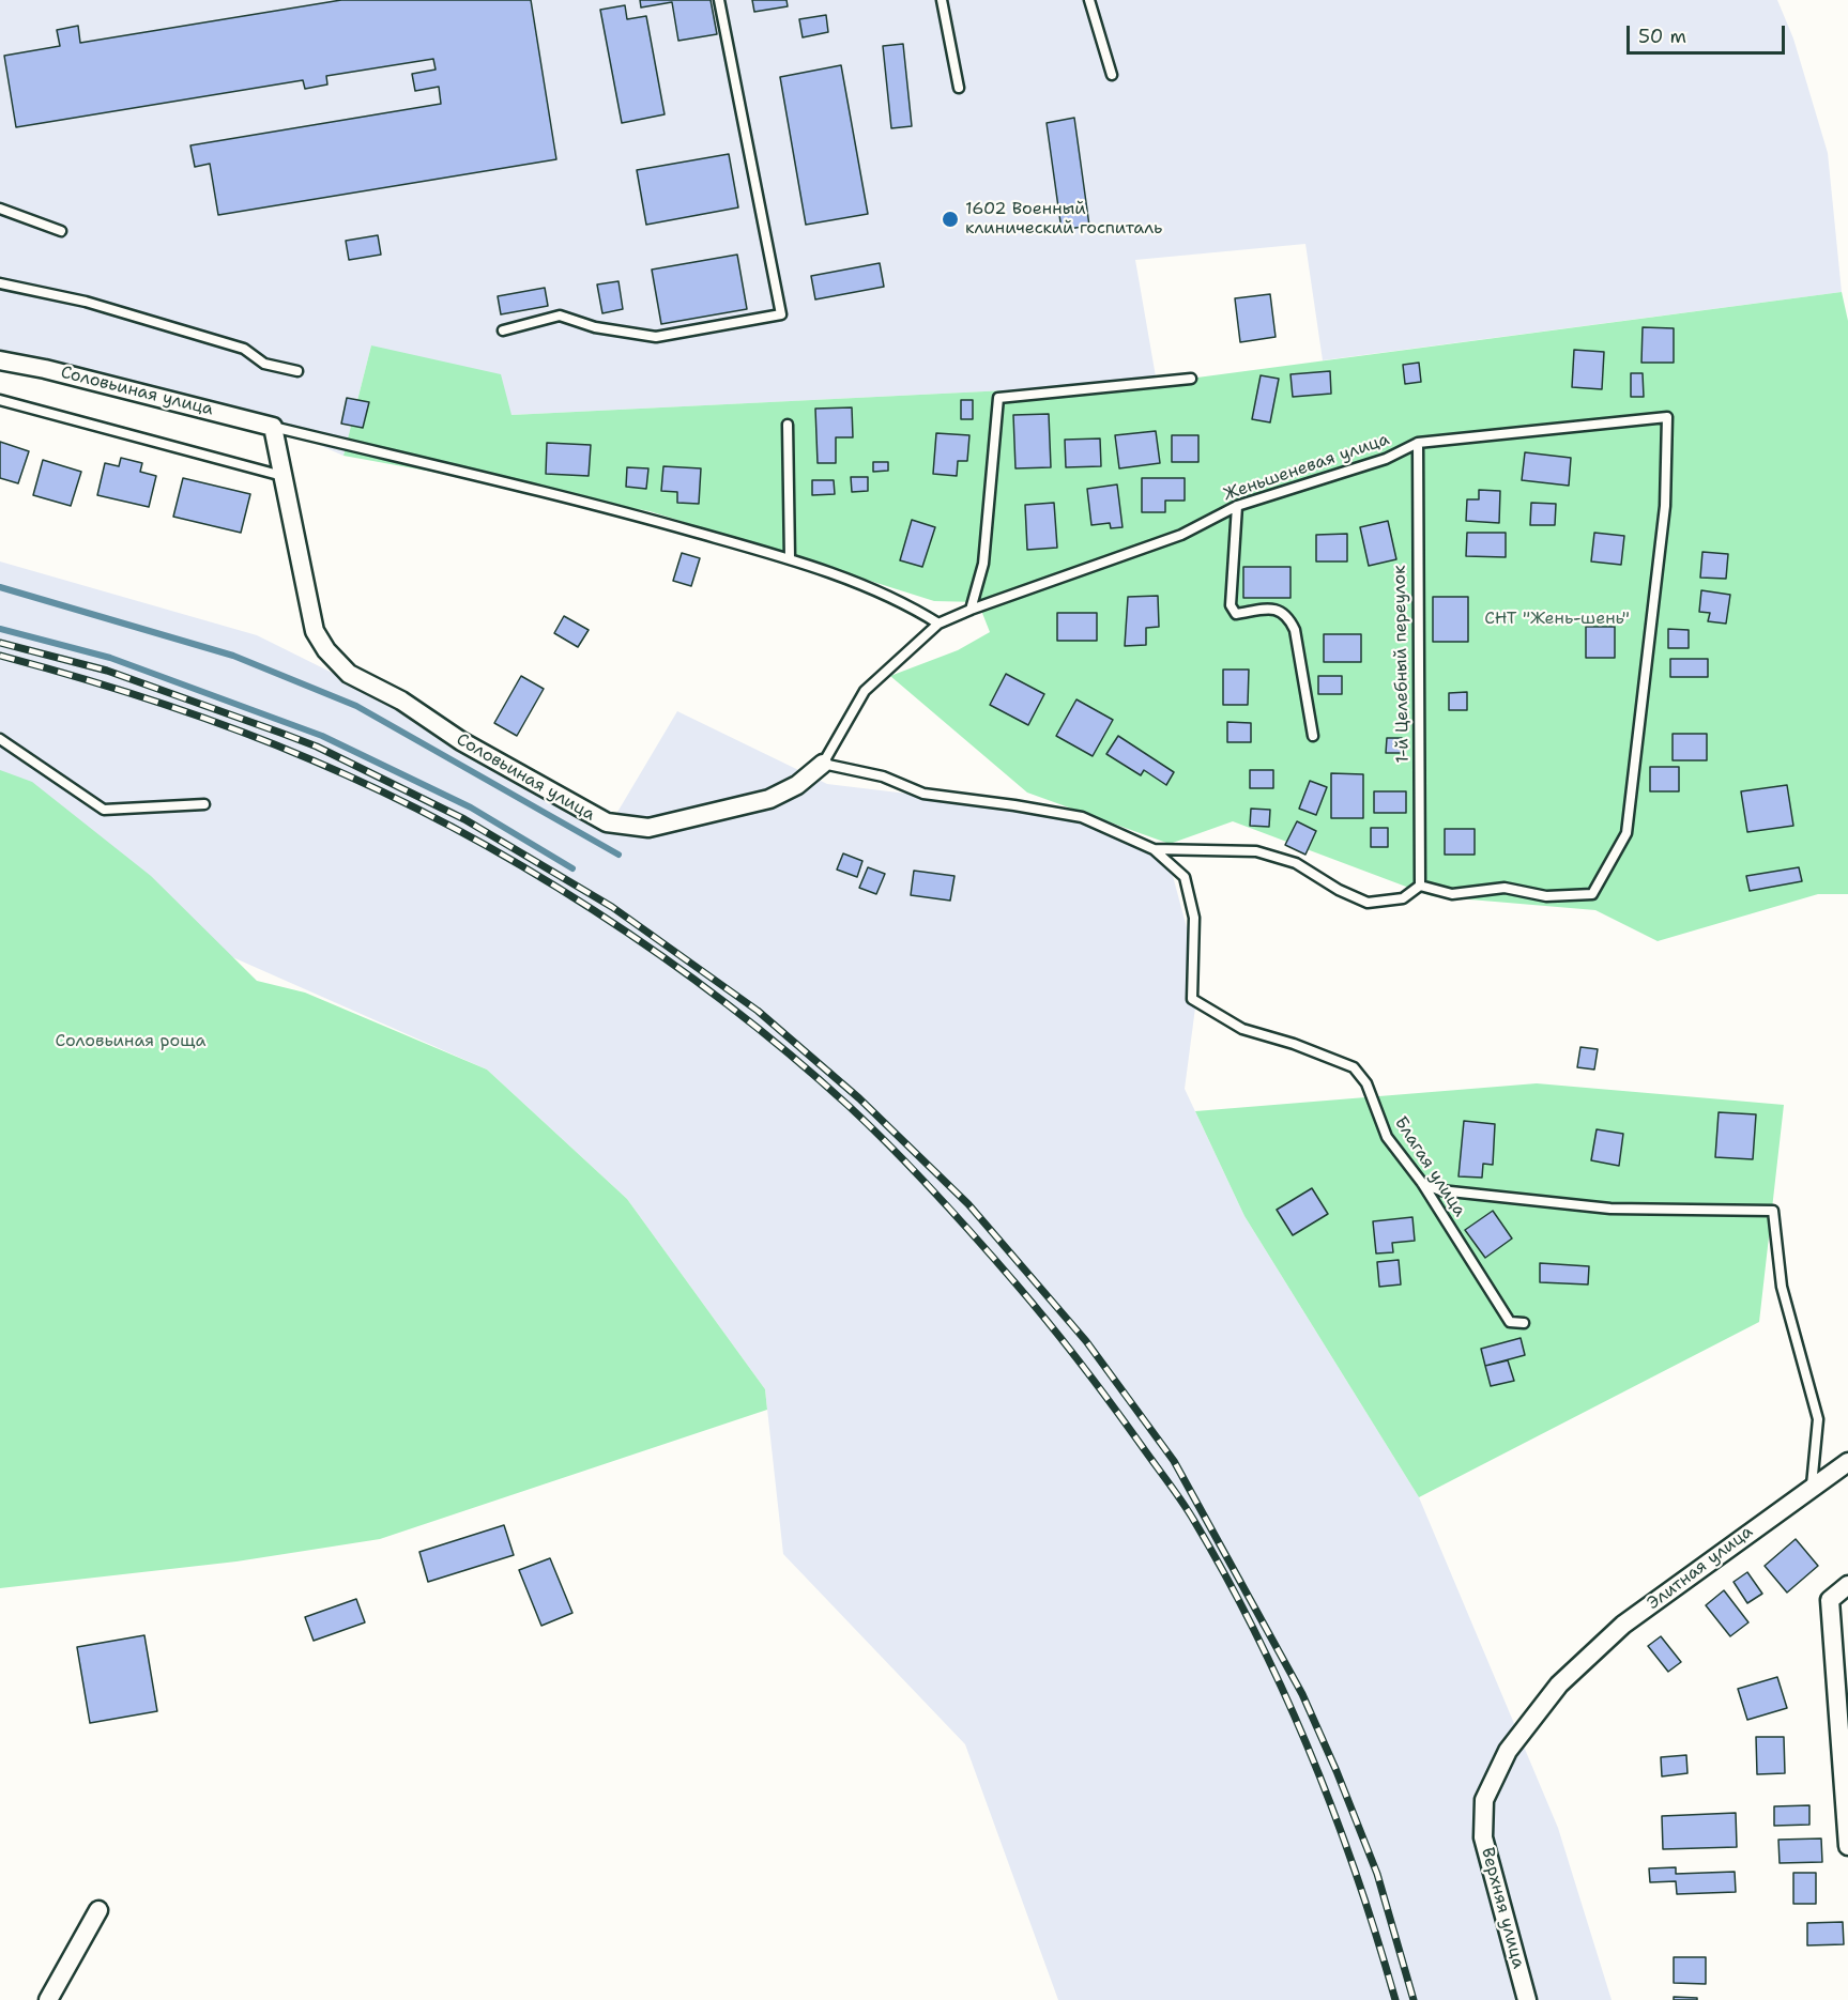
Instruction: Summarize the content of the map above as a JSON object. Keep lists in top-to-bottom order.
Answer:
{
  "streets": {
    "street": ["Соловьиная улица", "Элитная улица", "Верхняя улица"],
    "lane": ["Женьшеневая улица", "1-й Целебный переулок", "Благая улица"]
  },
  "crossings": [
    ["Соловьиная улица", "Женьшеневая улица"],
    ["Женьшеневая улица", "1-й Целебный переулок"],
    ["Элитная улица", "Верхняя улица"]
  ],
  "parks": ["СНТ \"Жень-шень\"", "Соловьиная роща"],
  "places": ["1602 Военный клинический госпиталь"],
  "scale_bar": "50 m"
}
